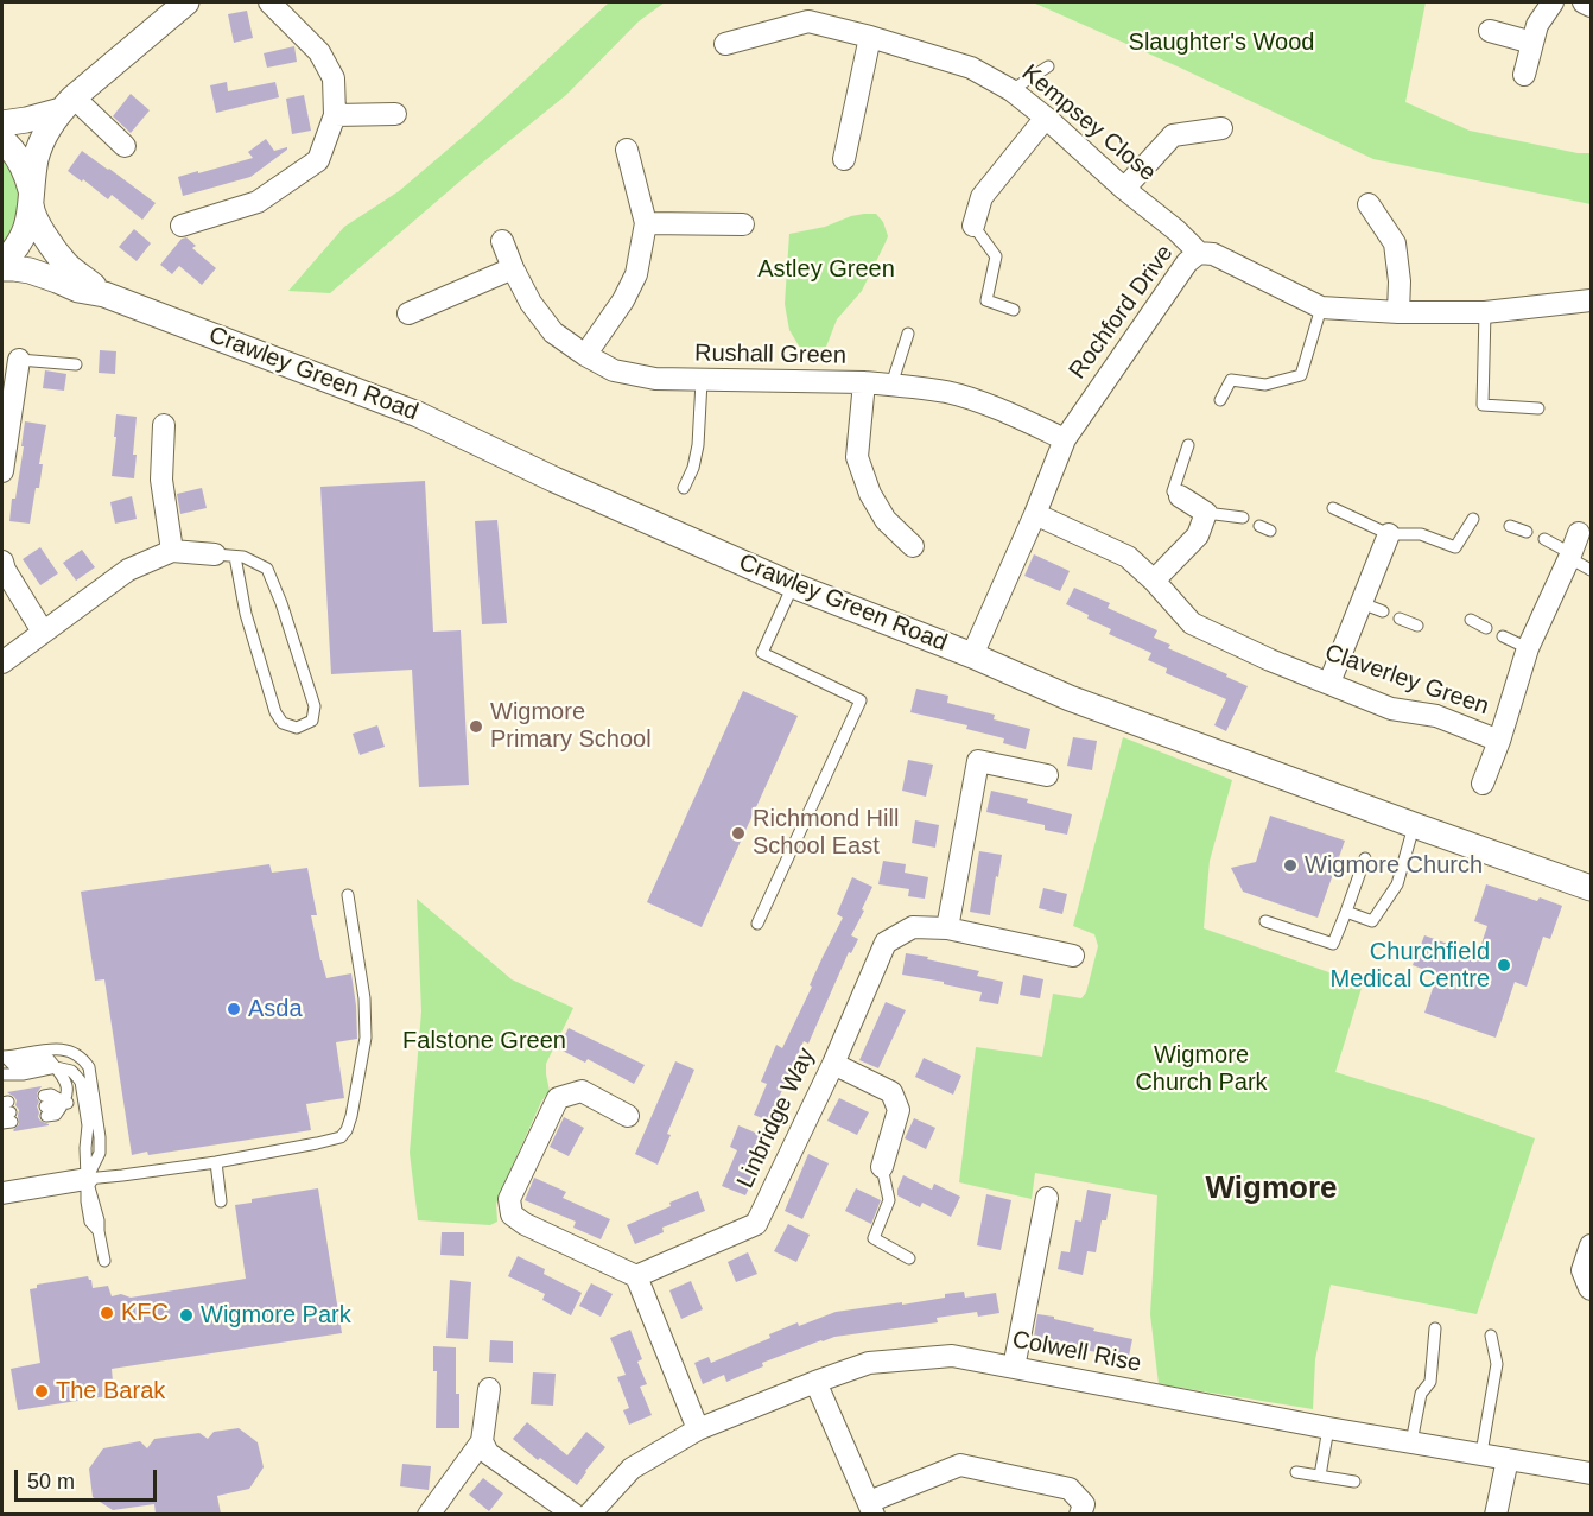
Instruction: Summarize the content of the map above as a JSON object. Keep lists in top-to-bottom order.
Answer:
{
  "streets": {
    "street": [
      "Kempsey Close",
      "Rochford Drive",
      "Rushall Green",
      "Crawley Green Road",
      "Claverley Green",
      "Linbridge Way",
      "Colwell Rise"
    ]
  },
  "crossings": [
    ["Kempsey Close", "Rochford Drive"],
    ["Rochford Drive", "Rushall Green"],
    ["Rochford Drive", "Crawley Green Road"],
    ["Rochford Drive", "Claverley Green"]
  ],
  "districts": ["Wigmore"],
  "parks": [
    "Slaughter's Wood",
    "Astley Green",
    "Falstone Green",
    "Wigmore Church Park"
  ],
  "places": [
    "Wigmore Primary School",
    "Richmond Hill School East",
    "Wigmore Church",
    "Churchfield Medical Centre",
    "Asda",
    "KFC",
    "Wigmore Park",
    "The Barak"
  ],
  "scale_bar": "50 m"
}
